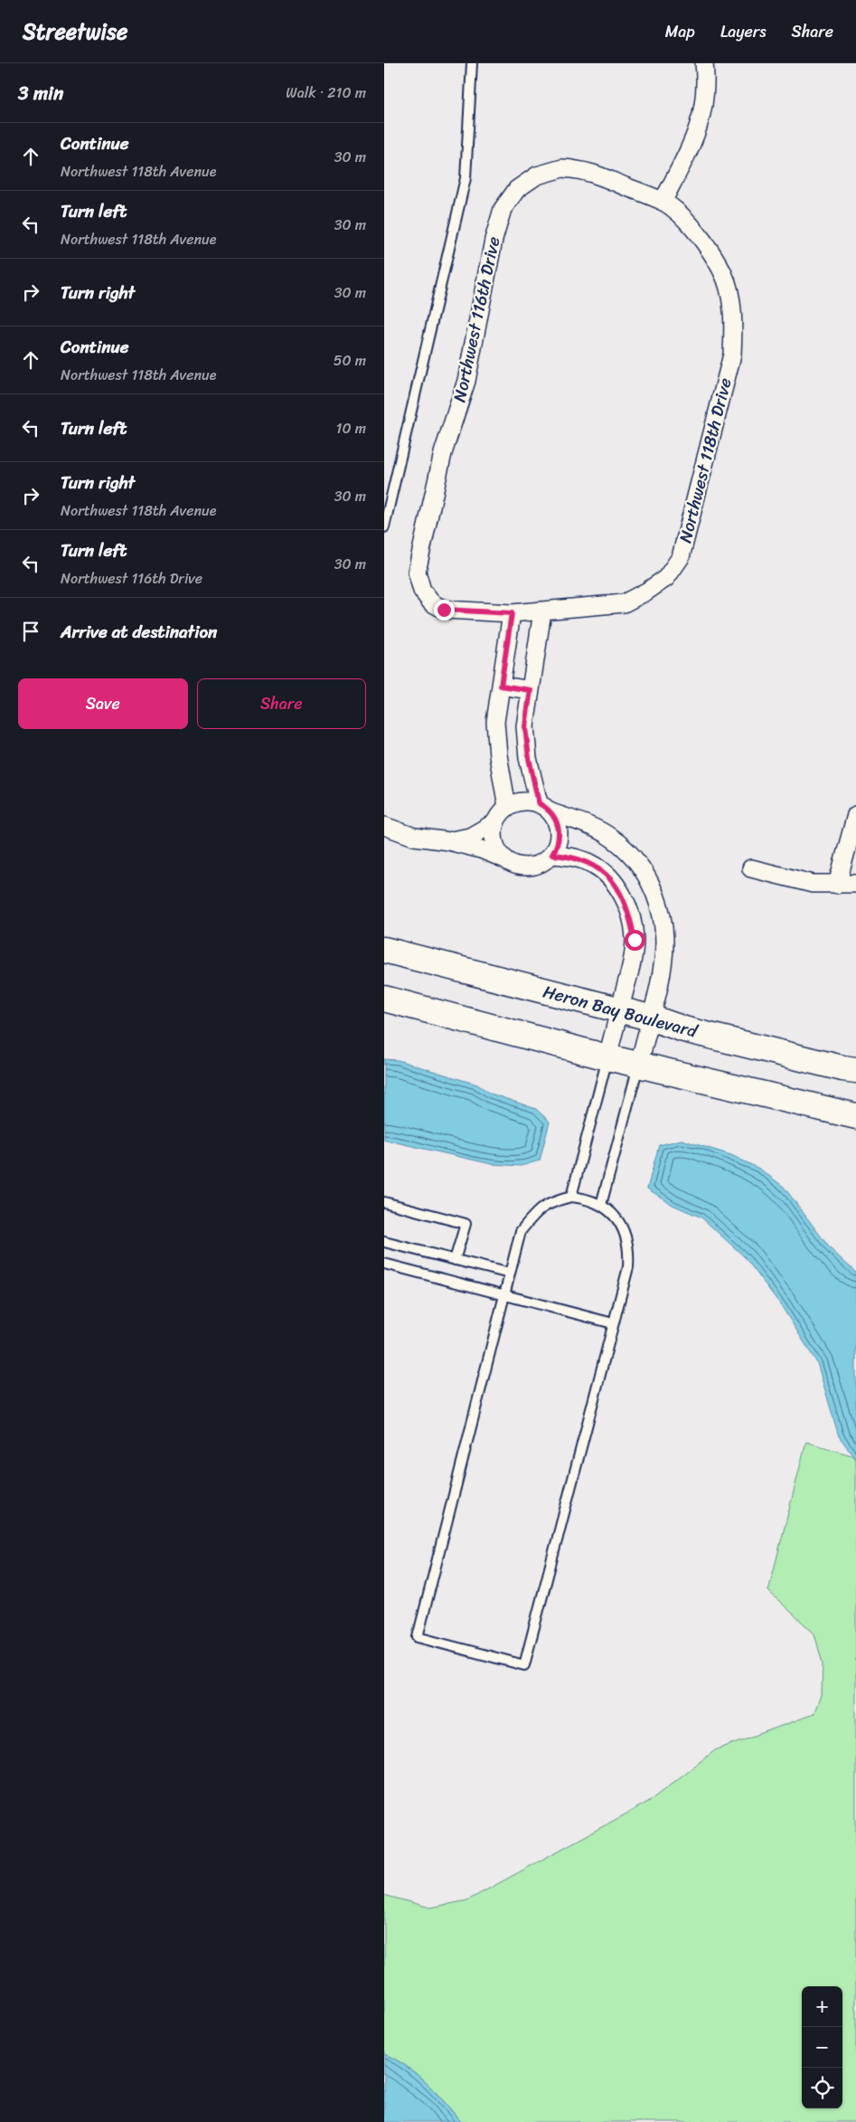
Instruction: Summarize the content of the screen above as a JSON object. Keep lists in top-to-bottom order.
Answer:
{
  "streets": {
    "street": ["Northwest 116th Drive", "Northwest 118th Drive", "Heron Bay Boulevard"]
  },
  "crossings": [
    ["Northwest 116th Drive", "Northwest 118th Drive"]
  ],
  "page": {
    "header": "Streetwise",
    "nav": ["Map", "Layers", "Share"],
    "heading": ["3 min", "Walk · 210 m"],
    "list": [
      ["Continue", "Northwest 118th Avenue", "30 m"],
      ["Turn left", "Northwest 118th Avenue", "30 m"],
      ["Turn right", "30 m"],
      ["Continue", "Northwest 118th Avenue", "50 m"],
      ["Turn left", "10 m"],
      ["Turn right", "Northwest 118th Avenue", "30 m"],
      ["Turn left", "Northwest 116th Drive", "30 m"],
      "Arrive at destination"
    ],
    "buttons": ["Save", "Share"],
    "map_buttons": ["+", "−"]
  }
}
